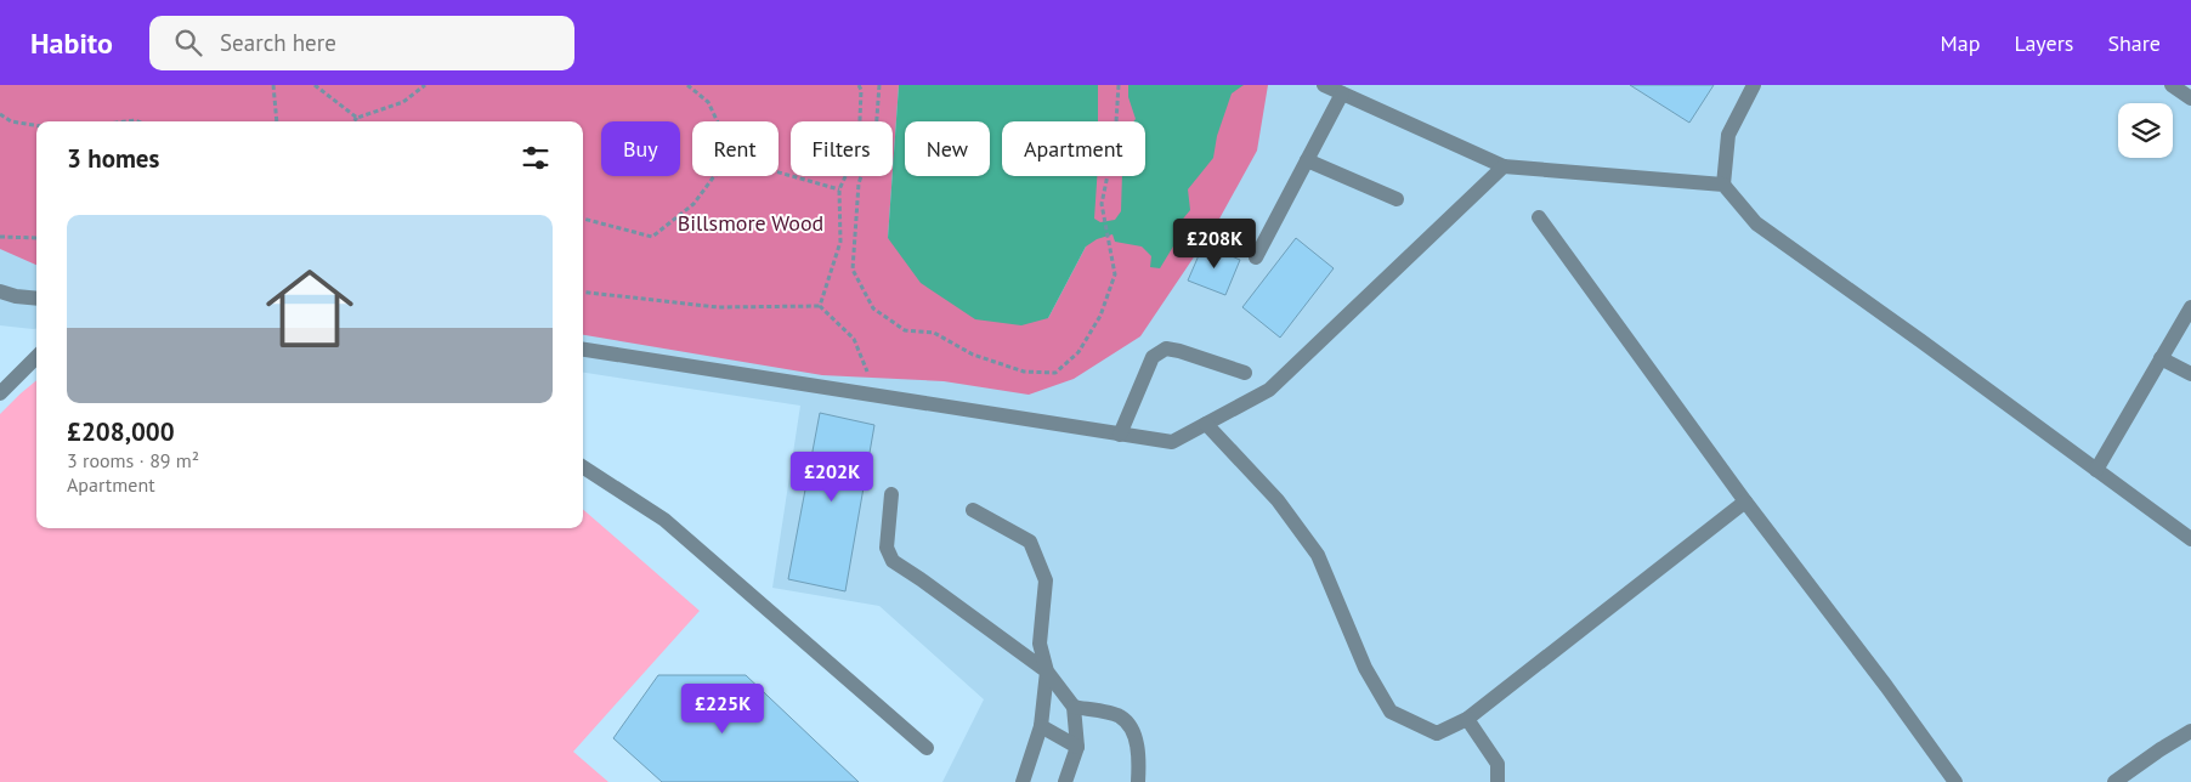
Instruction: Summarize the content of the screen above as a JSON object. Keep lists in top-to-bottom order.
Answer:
{
  "parks": ["Billsmore Wood"],
  "page": {
    "header": "Habito",
    "search": "Search here",
    "nav": ["Map", "Layers", "Share"],
    "chip": [
      "Buy",
      "Rent",
      "Filters",
      "New",
      "Apartment"
    ],
    "heading": "3 homes",
    "list": [
      {
        "name": "£208,000",
        "note": "3 rooms · 89 m² · Apartment"
      }
    ],
    "price": ["£208K", "£202K", "£225K"]
  }
}
